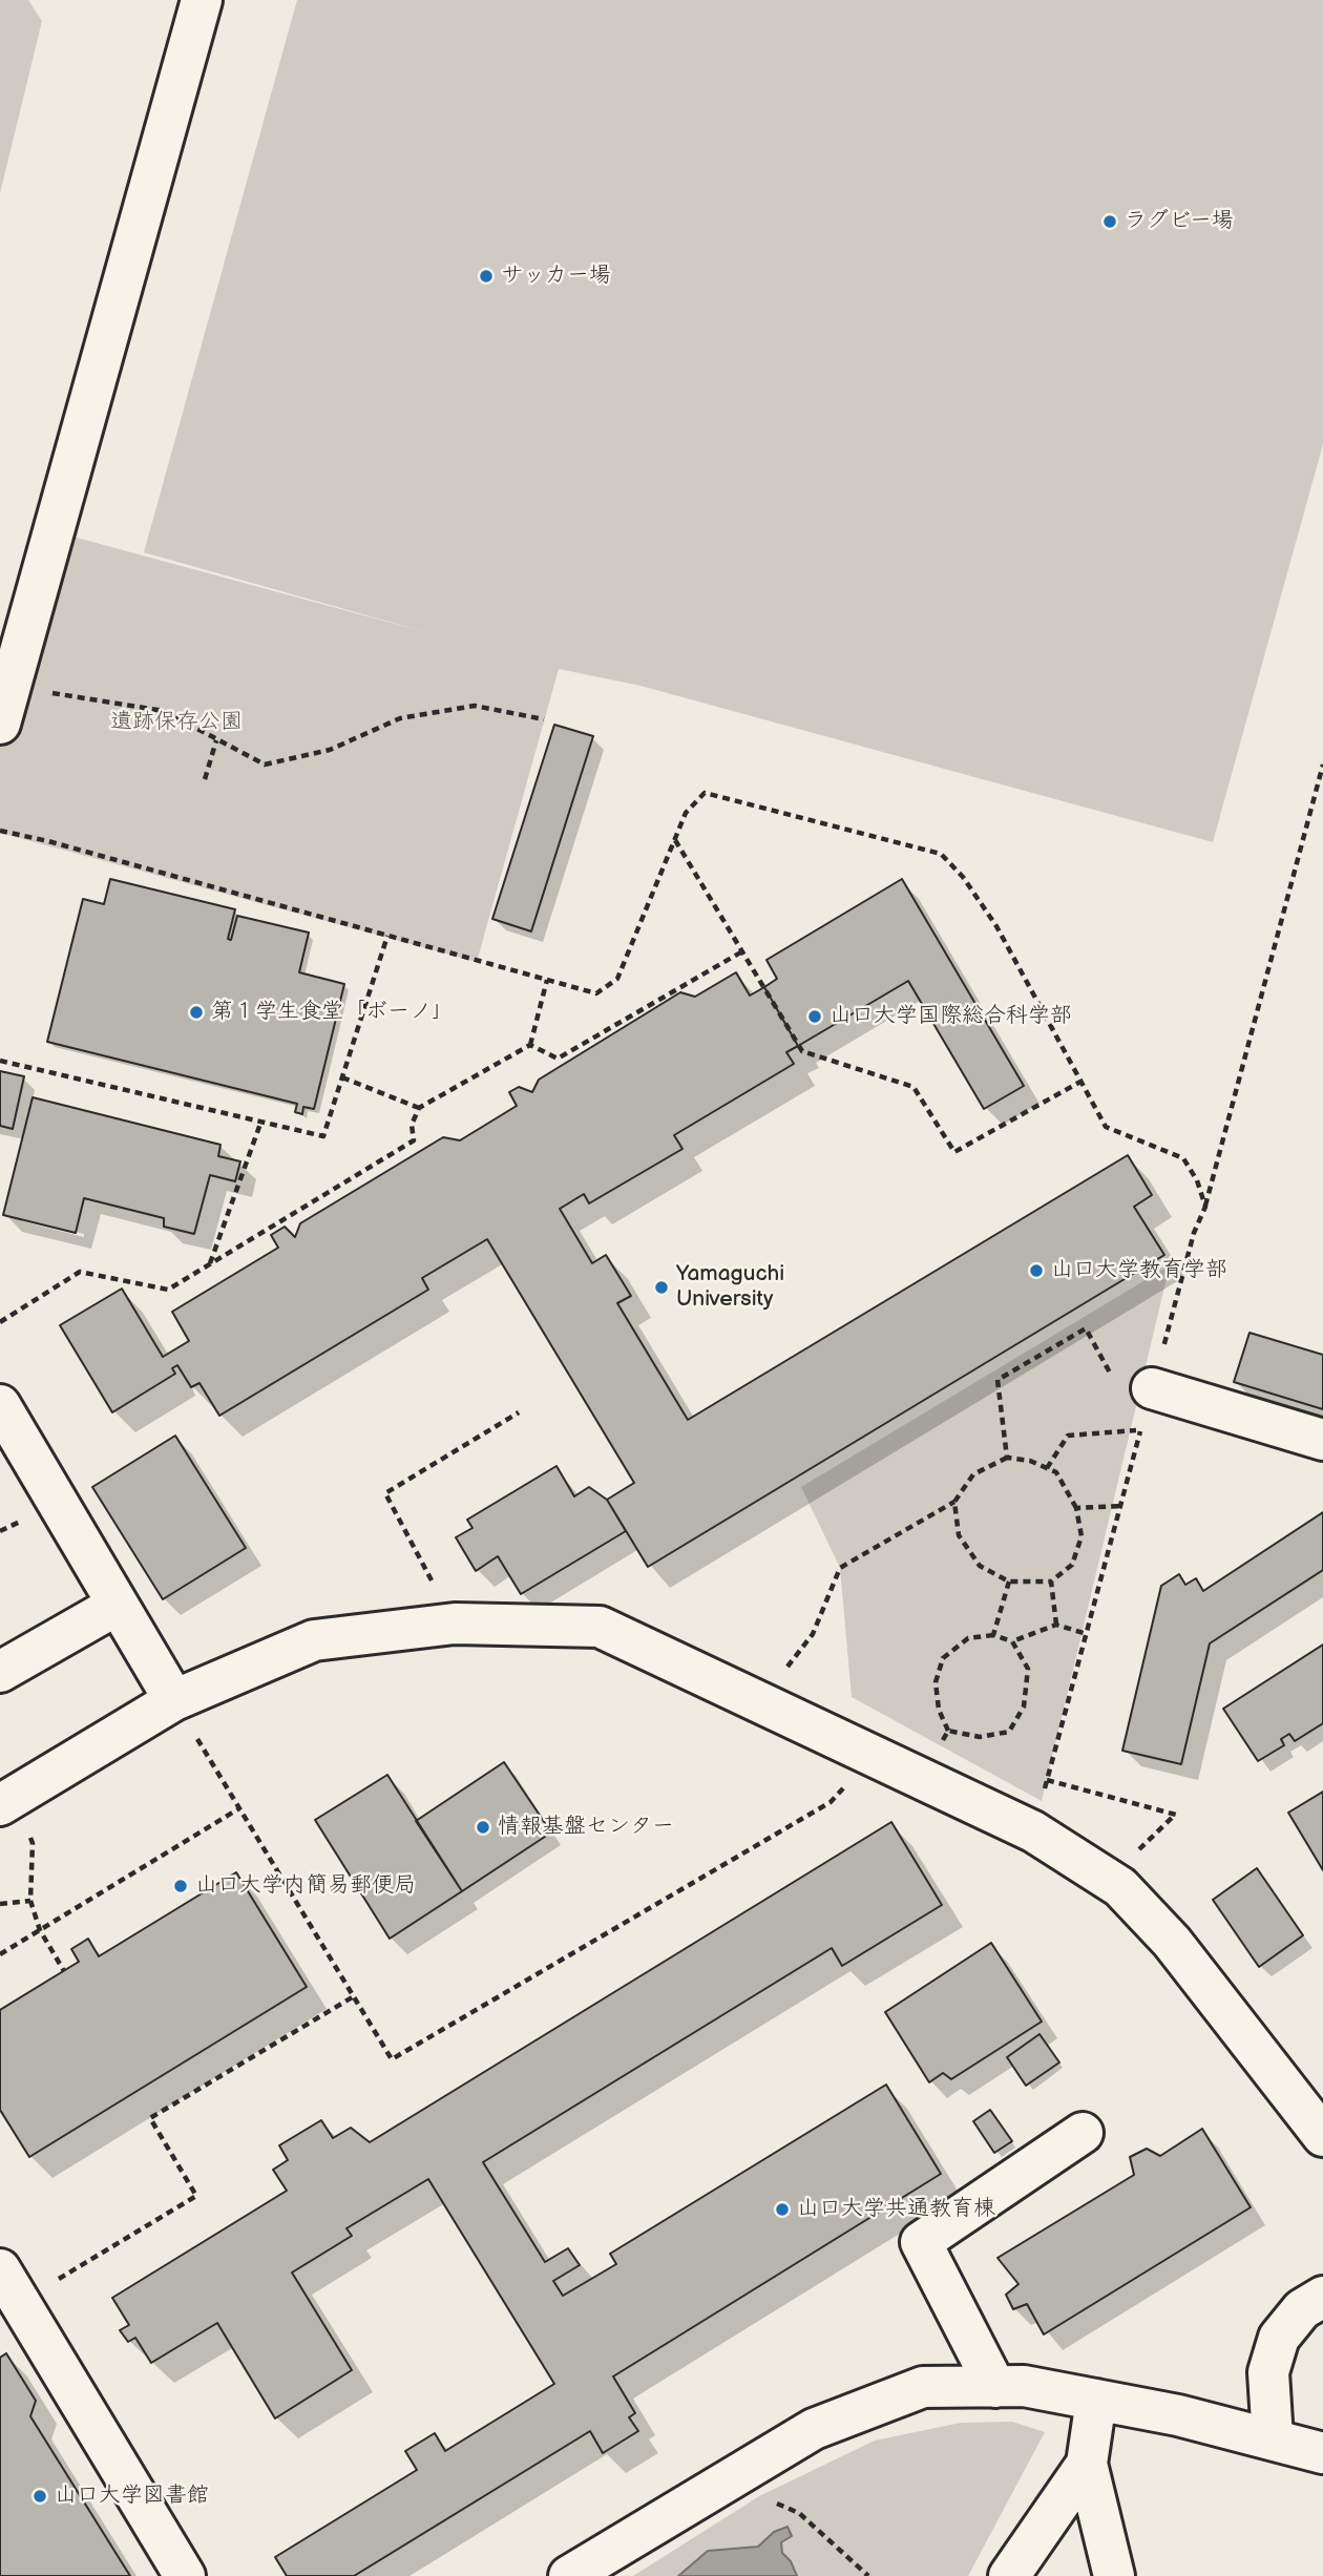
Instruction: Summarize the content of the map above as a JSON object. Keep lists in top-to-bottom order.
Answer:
{
  "parks": ["遺跡保存公園"],
  "places": [
    "ラグビー場",
    "サッカー場",
    "第１学生食堂「ボーノ」",
    "山口大学国際総合科学部",
    "山口大学教育学部",
    "Yamaguchi University",
    "情報基盤センター",
    "山口大学内簡易郵便局",
    "山口大学共通教育棟",
    "山口大学図書館"
  ]
}
